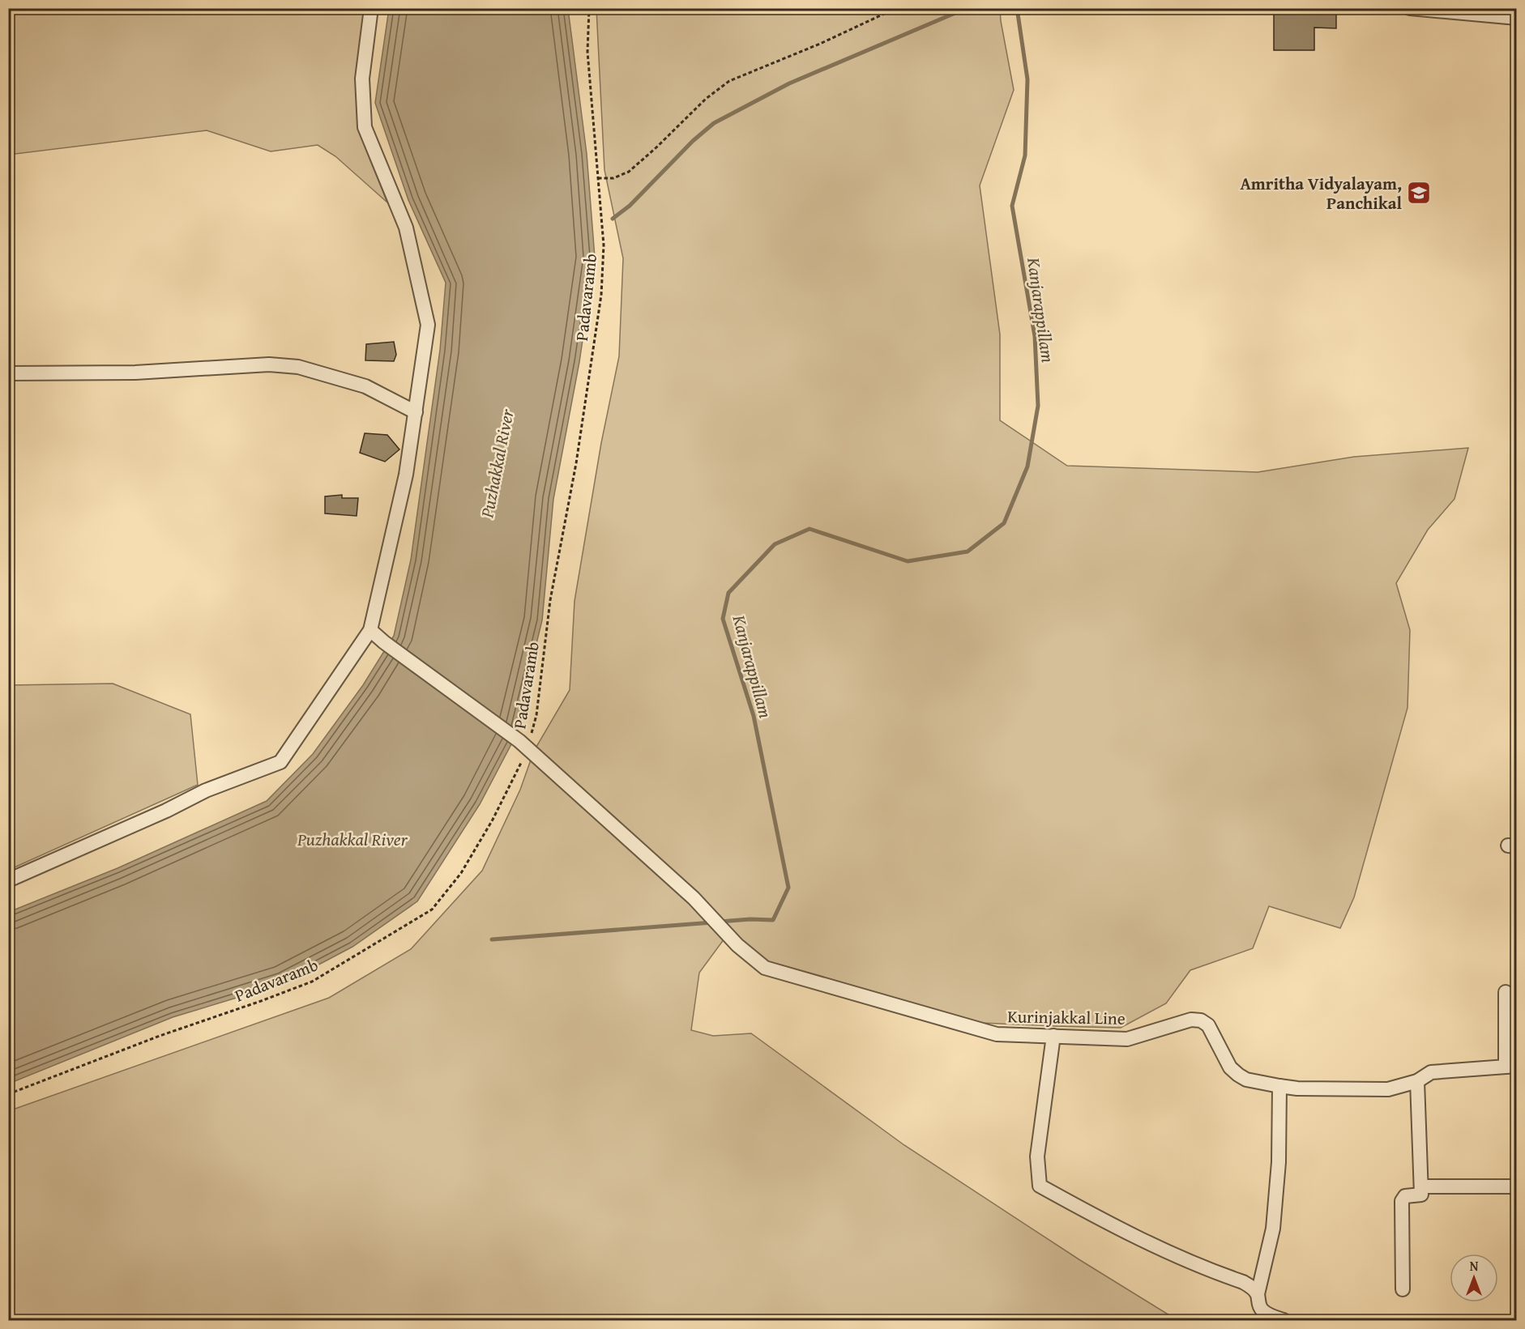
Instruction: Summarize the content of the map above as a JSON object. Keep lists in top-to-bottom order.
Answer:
{
  "streets": {
    "street": ["Kurinjakkal Line"],
    "path": ["Padavaramb"]
  },
  "crossings": [
    ["Padavaramb", "Kurinjakkal Line"]
  ],
  "water": ["Kanjarappillam", "Puzhakkal River"],
  "places": {
    "school or university": ["Amritha Vidyalayam, Panchikal"]
  },
  "north": "top"
}
